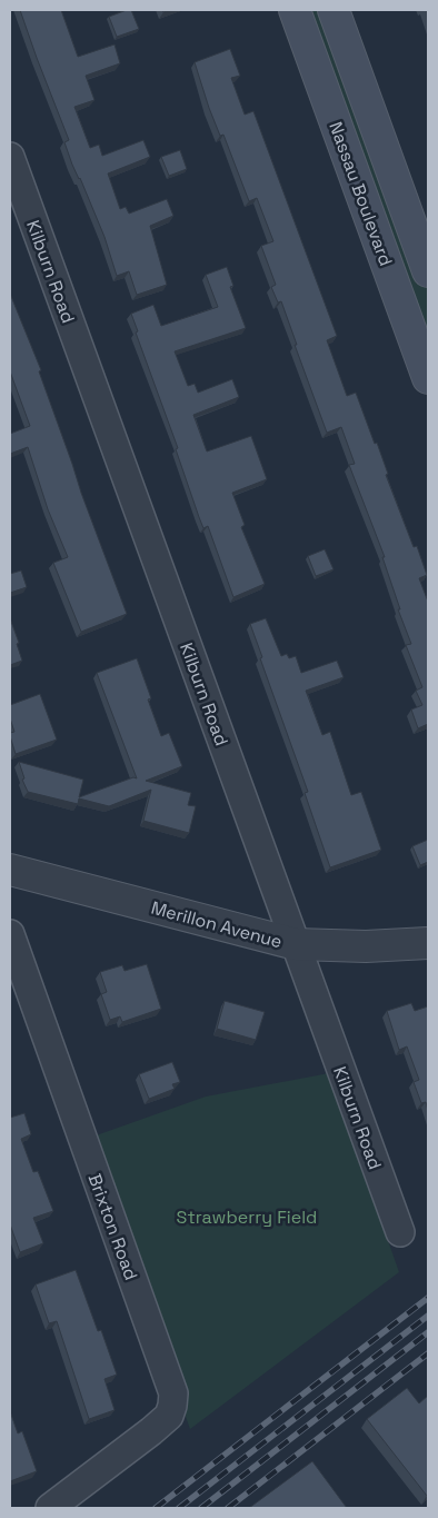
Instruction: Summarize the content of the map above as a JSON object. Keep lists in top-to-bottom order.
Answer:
{
  "streets": {
    "main road": ["Nassau Boulevard"],
    "street": ["Kilburn Road", "Merillon Avenue", "Brixton Road"]
  },
  "crossings": [
    ["Kilburn Road", "Merillon Avenue"]
  ],
  "parks": ["Strawberry Field"]
}
